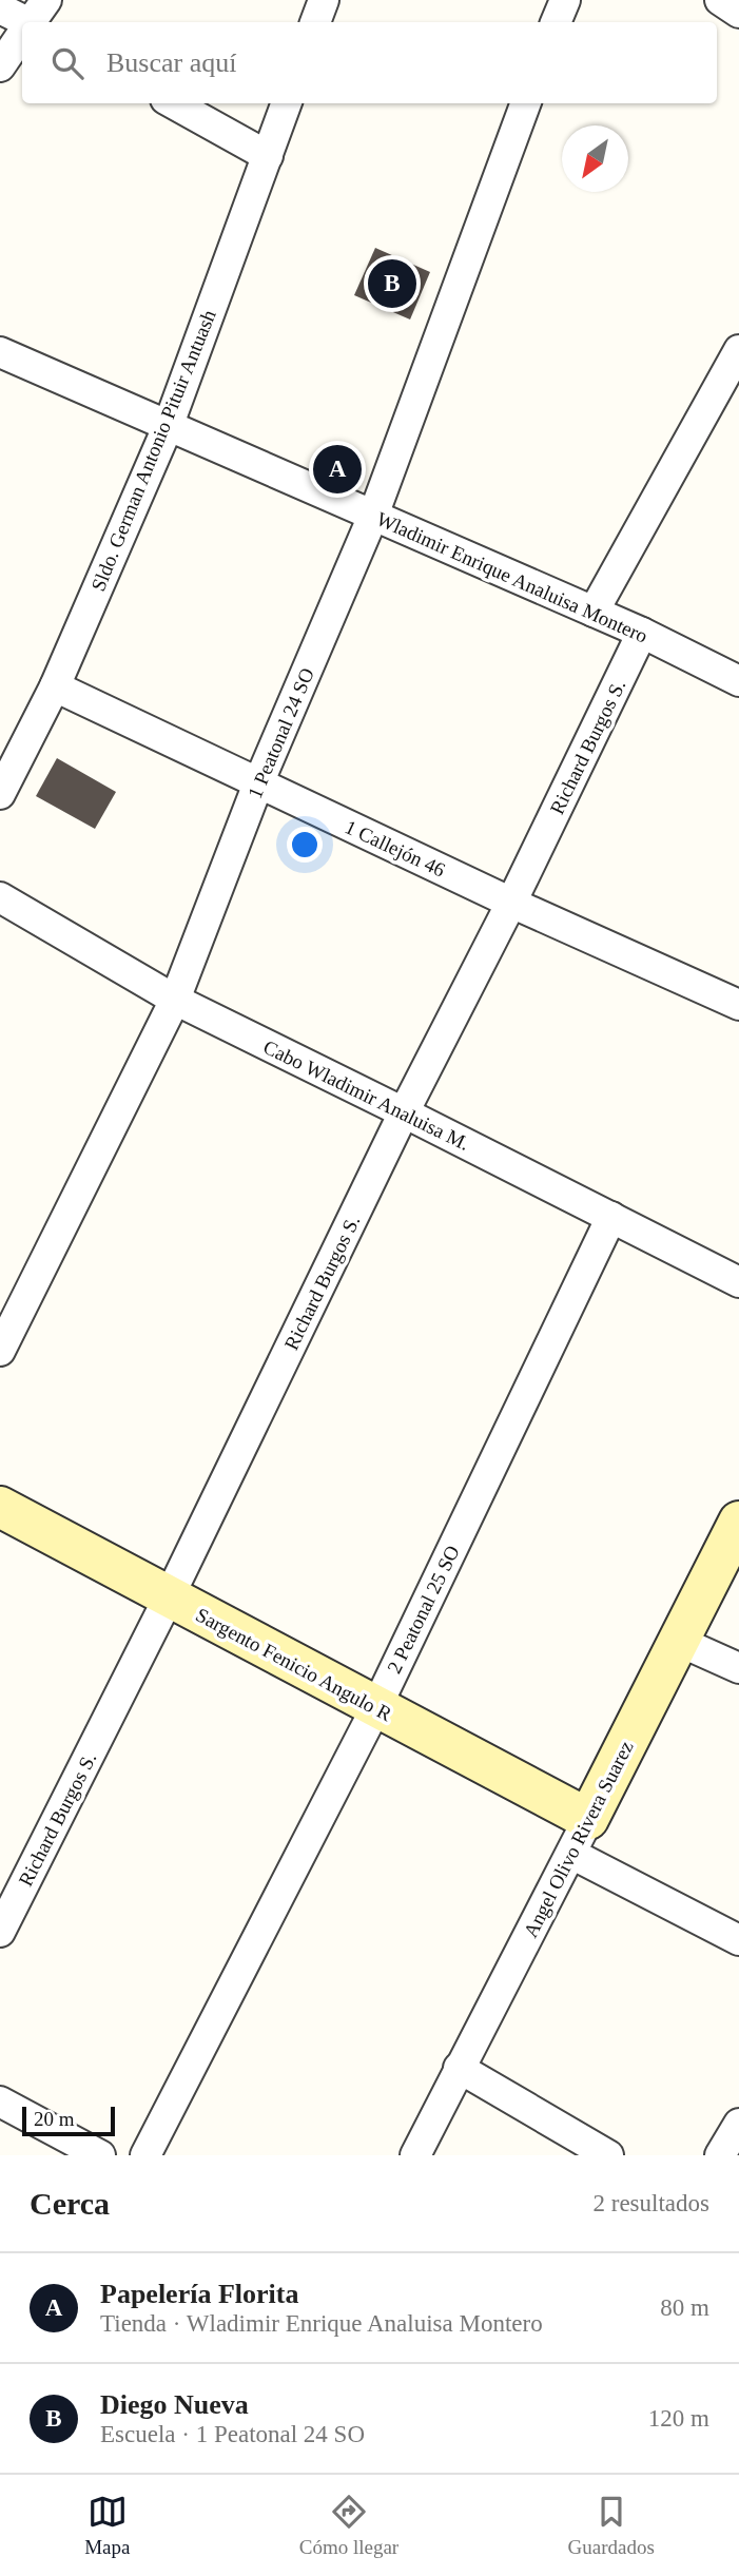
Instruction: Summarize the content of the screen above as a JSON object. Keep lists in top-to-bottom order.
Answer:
{
  "streets": {
    "street": [
      "Sldo. German Antonio Pituir Antuash",
      "Wladimir Enrique Analuisa Montero",
      "1 Peatonal 24 SO",
      "Richard Burgos S.",
      "1 Callejón 46",
      "Cabo Wladimir Analuisa M.",
      "2 Peatonal 25 SO",
      "Sargento Fenicio Angulo R",
      "Angel Olivo Rivera Suarez"
    ]
  },
  "crossings": [
    ["Sldo. German Antonio Pituir Antuash", "Wladimir Enrique Analuisa Montero"],
    ["Sldo. German Antonio Pituir Antuash", "1 Callejón 46"],
    ["Wladimir Enrique Analuisa Montero", "1 Peatonal 24 SO"],
    ["Wladimir Enrique Analuisa Montero", "Richard Burgos S."],
    ["1 Peatonal 24 SO", "1 Callejón 46"],
    ["1 Peatonal 24 SO", "Cabo Wladimir Analuisa M."],
    ["Richard Burgos S.", "1 Callejón 46"],
    ["Richard Burgos S.", "Cabo Wladimir Analuisa M."],
    ["Richard Burgos S.", "Sargento Fenicio Angulo R"],
    ["Cabo Wladimir Analuisa M.", "2 Peatonal 25 SO"],
    ["2 Peatonal 25 SO", "Sargento Fenicio Angulo R"],
    ["Sargento Fenicio Angulo R", "Angel Olivo Rivera Suarez"]
  ],
  "scale_bar": "20 m",
  "north": "bottom left",
  "page": {
    "search": "Buscar aquí",
    "pins": ["B", "A"],
    "scale": "20 m",
    "heading": ["Cerca", "2 resultados"],
    "list": [
      {
        "mark": "A",
        "name": "Papelería Florita",
        "note": "Tienda · Wladimir Enrique Analuisa Montero",
        "value": "80 m"
      },
      {
        "mark": "B",
        "name": "Diego Nueva",
        "note": "Escuela · 1 Peatonal 24 SO",
        "value": "120 m"
      }
    ],
    "nav": ["Mapa", "Cómo llegar", "Guardados"]
  }
}
